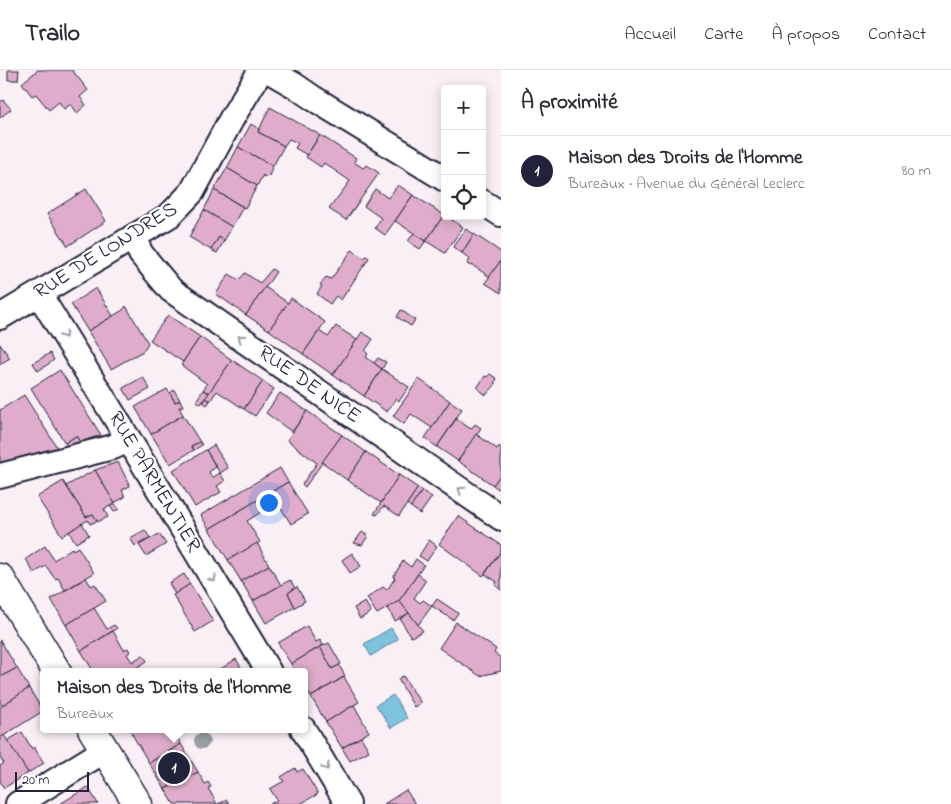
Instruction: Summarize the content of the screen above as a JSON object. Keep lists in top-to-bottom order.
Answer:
{
  "streets": {
    "street": ["RUE DE LONDRES", "RUE DE NICE", "RUE PARMENTIER"]
  },
  "crossings": [
    ["RUE DE LONDRES", "RUE DE NICE"],
    ["RUE DE LONDRES", "RUE PARMENTIER"]
  ],
  "one_way": ["RUE DE NICE", "RUE PARMENTIER"],
  "scale_bar": "20 m",
  "page": {
    "header": "Trailo",
    "nav": [
      "Accueil",
      "Carte",
      "À propos",
      "Contact"
    ],
    "heading": "À proximité",
    "map_buttons": ["+", "−"],
    "list": [
      {
        "mark": "1",
        "name": "Maison des Droits de l'Homme",
        "note": "Bureaux · Avenue du Général Leclerc",
        "value": "80 m"
      }
    ],
    "popup": ["Maison des Droits de l'Homme", "Bureaux"],
    "pins": "1",
    "scale": "20 m"
  }
}
